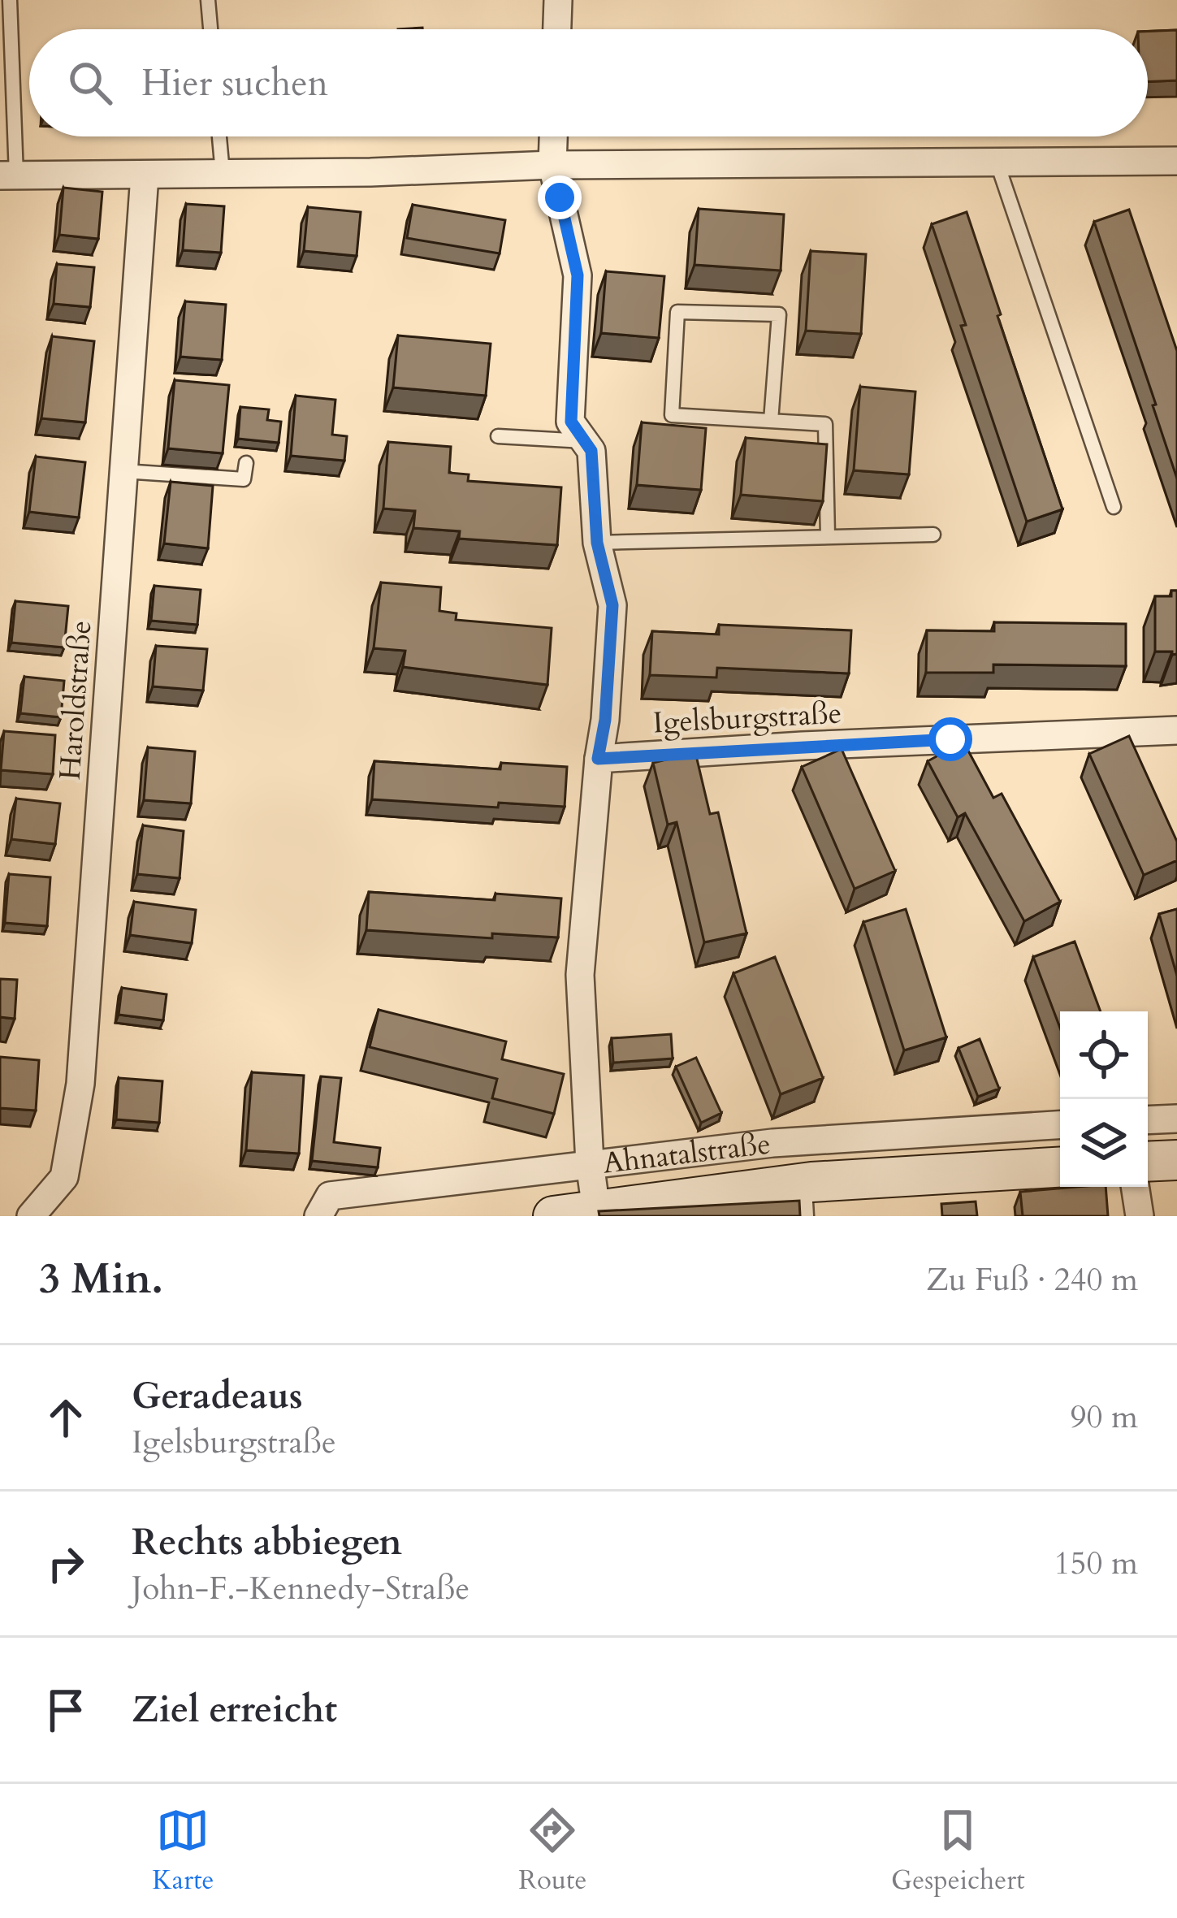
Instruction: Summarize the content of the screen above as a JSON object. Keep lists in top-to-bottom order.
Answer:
{
  "streets": {
    "street": ["Haroldstraße", "Igelsburgstraße", "Ahnatalstraße"]
  },
  "page": {
    "search": "Hier suchen",
    "heading": ["3 Min.", "Zu Fuß · 240 m"],
    "list": [
      ["Geradeaus", "Igelsburgstraße", "90 m"],
      ["Rechts abbiegen", "John-F.-Kennedy-Straße", "150 m"],
      "Ziel erreicht"
    ],
    "nav": ["Karte", "Route", "Gespeichert"]
  }
}
